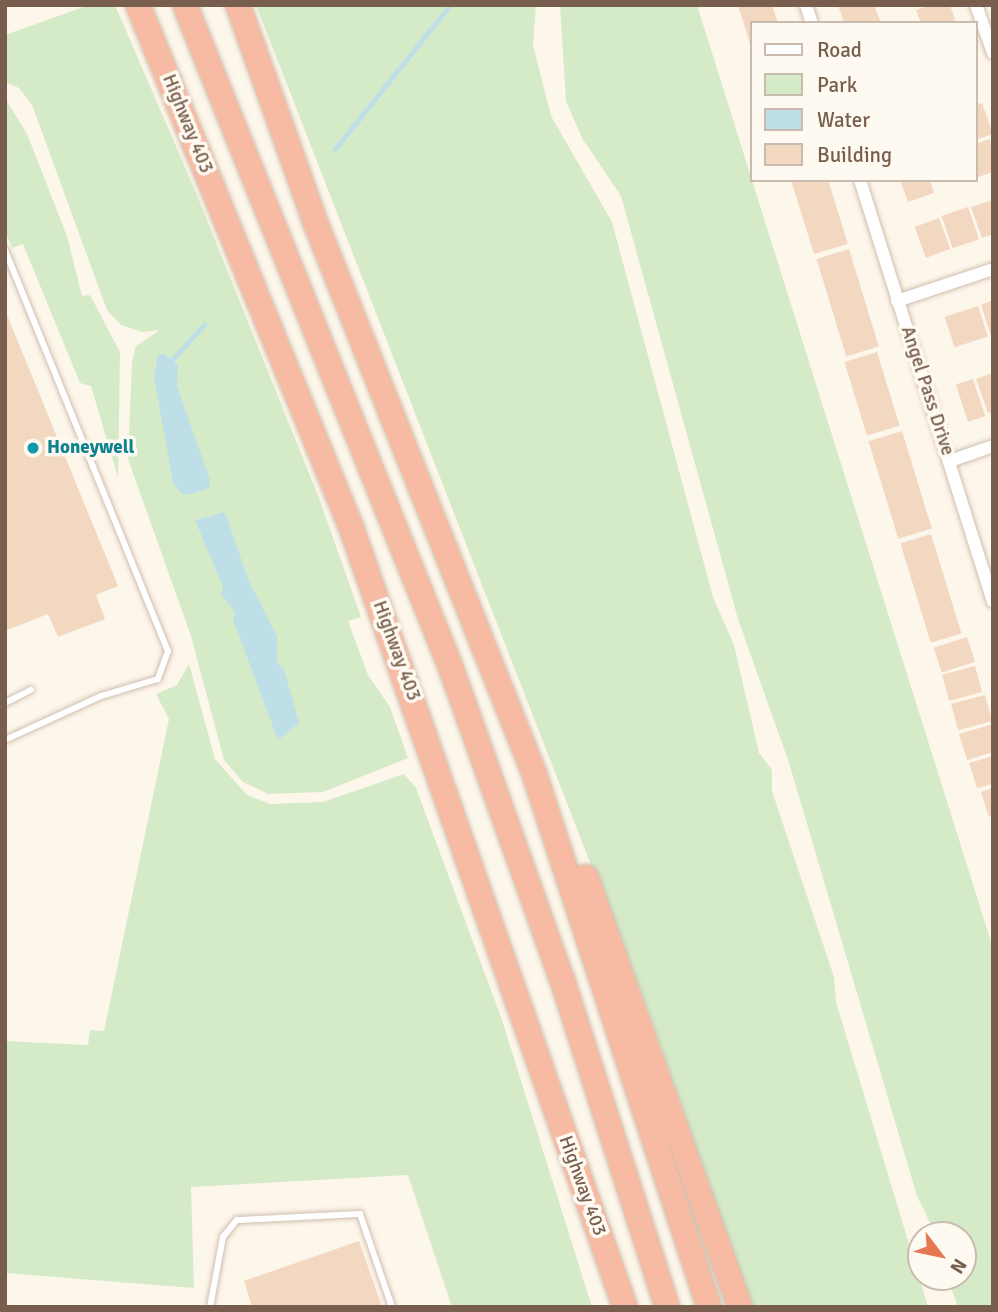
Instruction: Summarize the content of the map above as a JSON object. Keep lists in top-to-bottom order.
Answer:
{
  "streets": {
    "highway": ["Highway 403"],
    "street": ["Angel Pass Drive"]
  },
  "places": ["Honeywell"],
  "legend": [
    "Road",
    "Park",
    "Water",
    "Building"
  ],
  "north": "bottom right"
}
